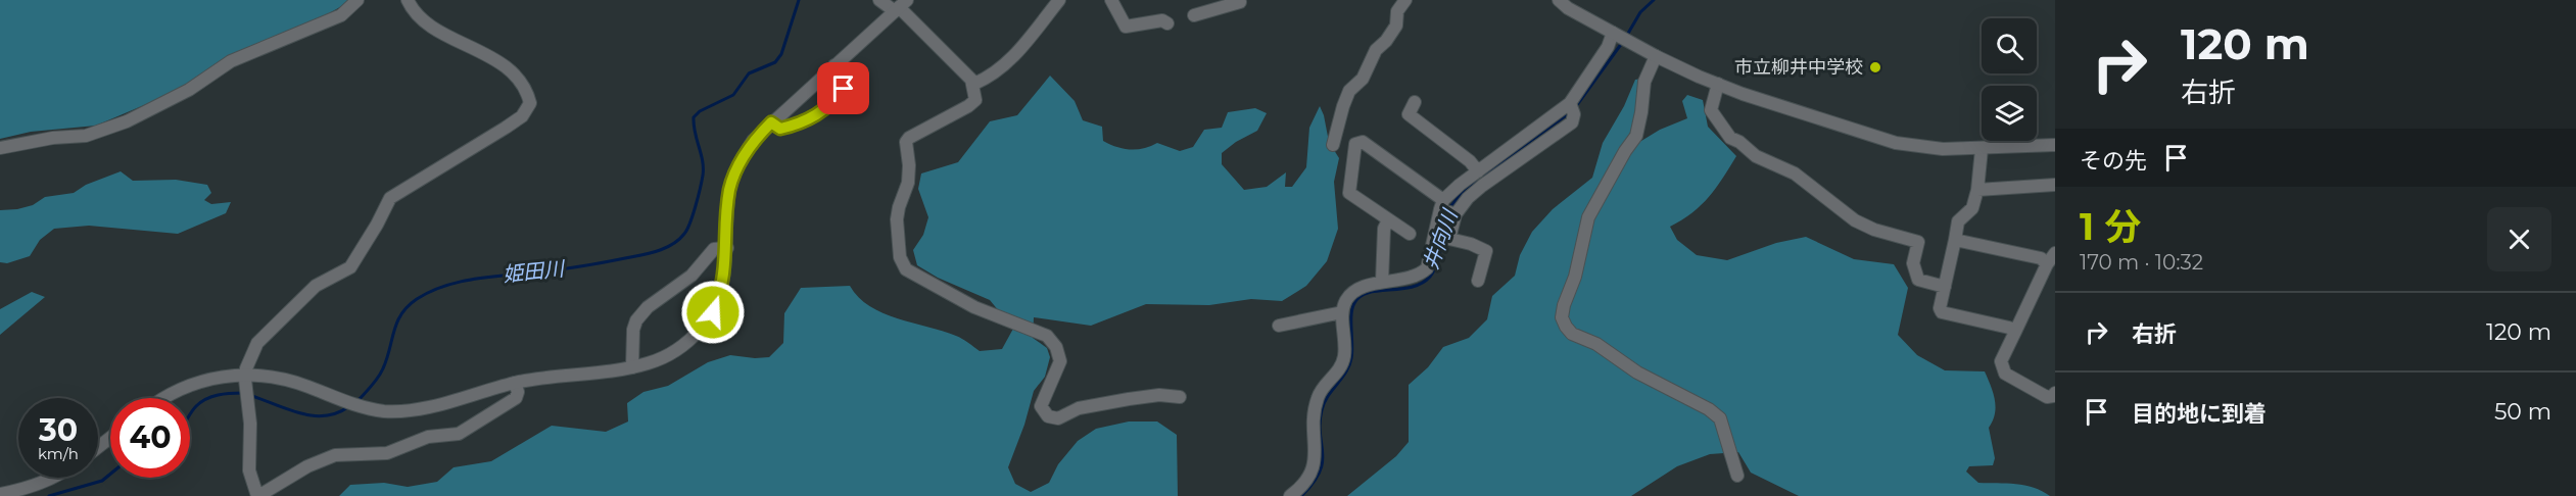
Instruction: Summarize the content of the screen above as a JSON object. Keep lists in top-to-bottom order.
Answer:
{
  "water": ["井向川", "姫田川"],
  "places": ["市立柳井中学校"],
  "page": {
    "turn": ["120 m", "右折"],
    "then": "その先",
    "heading": ["1 分", "170 m · 10:32"],
    "list": [
      {
        "name": "右折",
        "value": "120 m"
      },
      {
        "name": "目的地に到着",
        "value": "50 m"
      }
    ],
    "speed": "30 km/h",
    "limit": "40"
  }
}
